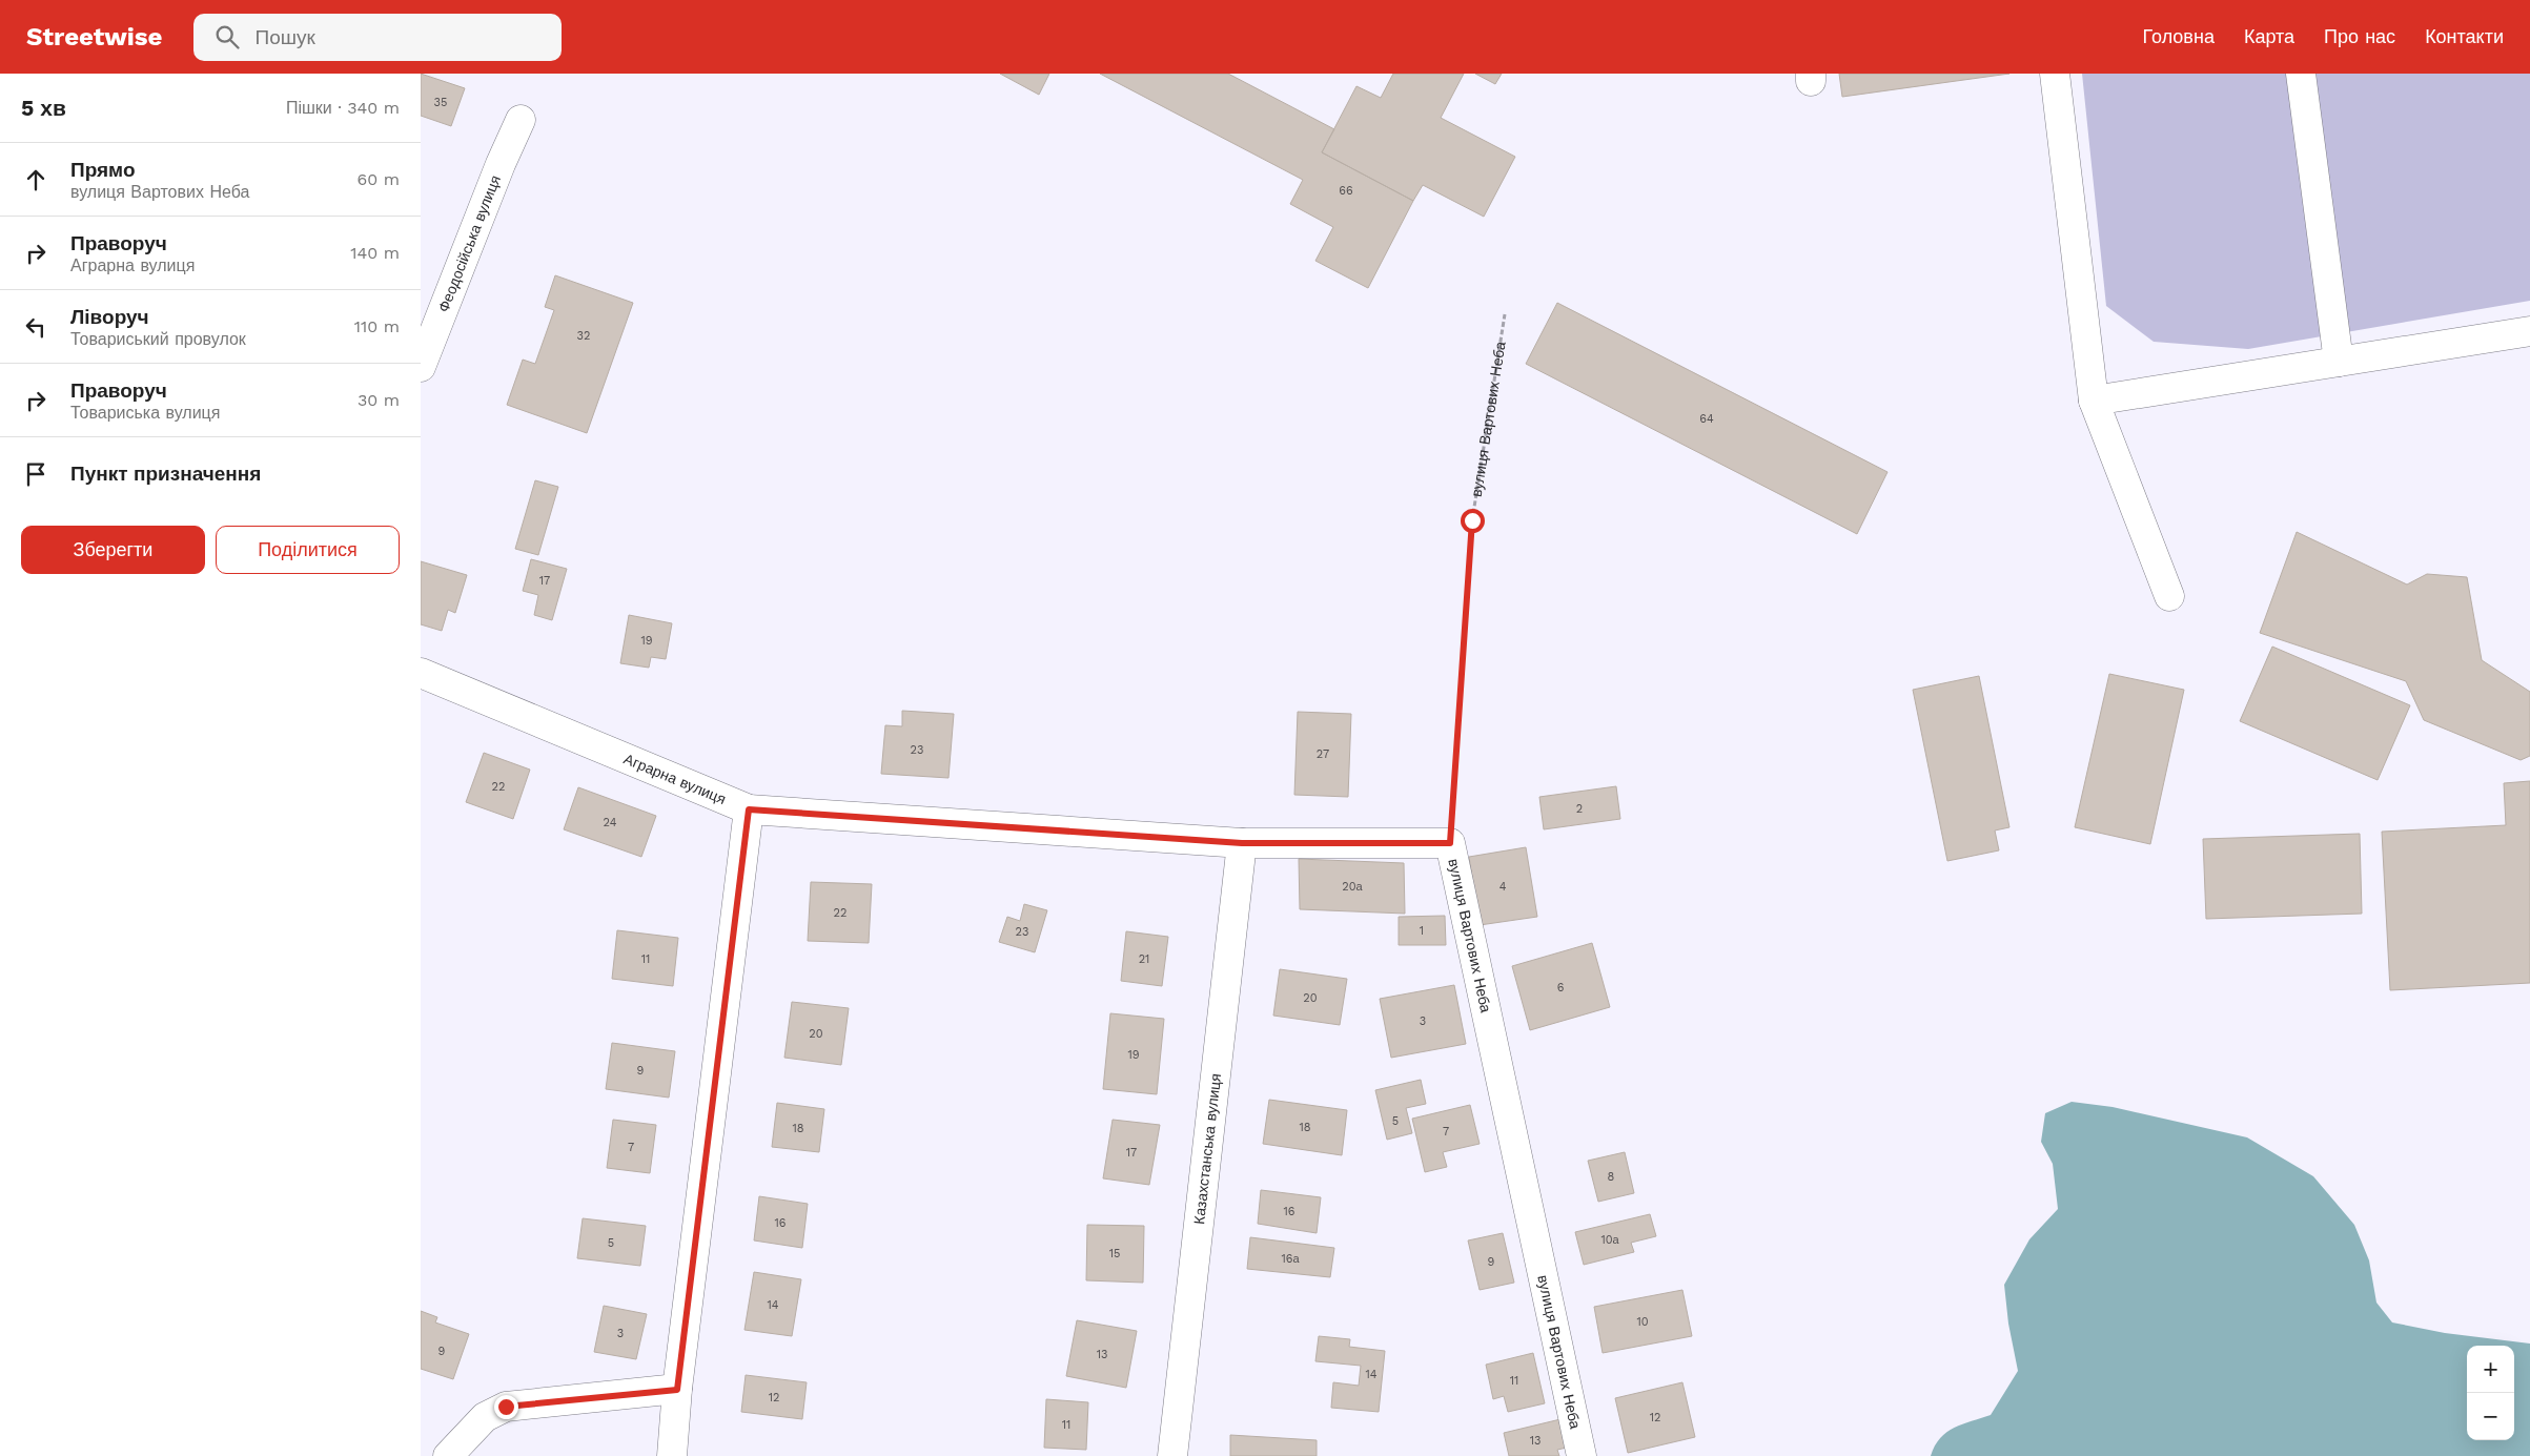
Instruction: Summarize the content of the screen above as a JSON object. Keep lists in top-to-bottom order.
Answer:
{
  "streets": {
    "street": [
      "Феодосійська вулиця",
      "вулиця Вартових Неба",
      "Аграрна вулиця",
      "Казахстанська вулиця"
    ]
  },
  "crossings": [
    ["вулиця Вартових Неба", "Аграрна вулиця"],
    ["Аграрна вулиця", "Казахстанська вулиця"]
  ],
  "house_numbers": [
    "35",
    "66",
    "32",
    "64",
    "17",
    "19",
    "23",
    "27",
    "22",
    "2",
    "24",
    "20а",
    "4",
    "22",
    "1",
    "23",
    "11",
    "21",
    "6",
    "20",
    "3",
    "20",
    "19",
    "9",
    "5",
    "18",
    "18",
    "7",
    "7",
    "17",
    "8",
    "16",
    "16",
    "10а",
    "5",
    "15",
    "16а",
    "9",
    "14",
    "10",
    "3",
    "9",
    "13",
    "14",
    "11",
    "12",
    "12",
    "11",
    "13"
  ],
  "page": {
    "header": "Streetwise",
    "search": "Пошук",
    "nav": [
      "Головна",
      "Карта",
      "Про нас",
      "Контакти"
    ],
    "heading": ["5 хв", "Пішки · 340 m"],
    "list": [
      ["Прямо", "вулиця Вартових Неба", "60 m"],
      ["Праворуч", "Аграрна вулиця", "140 m"],
      ["Ліворуч", "Товариський провулок", "110 m"],
      ["Праворуч", "Товариська вулиця", "30 m"],
      "Пункт призначення"
    ],
    "buttons": ["Зберегти", "Поділитися"],
    "map_buttons": ["+", "−"]
  }
}
